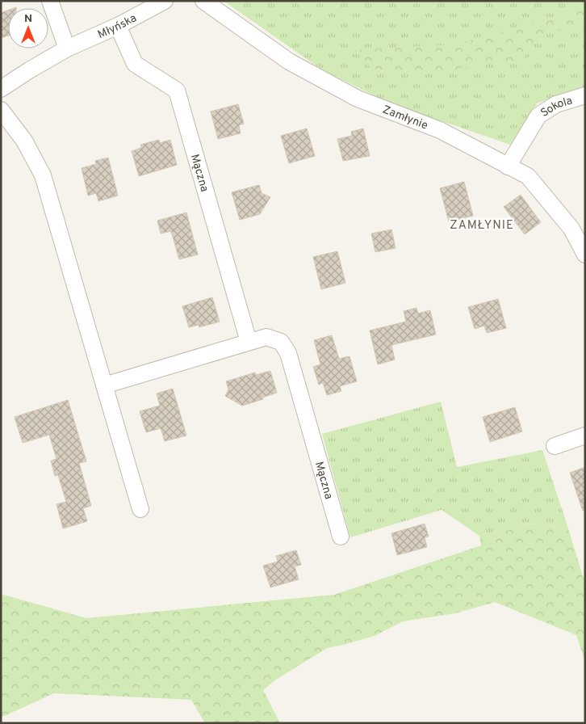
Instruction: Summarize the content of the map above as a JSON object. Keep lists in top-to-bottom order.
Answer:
{
  "streets": {
    "street": [
      "Młyńska",
      "Sokola",
      "Zamłynie",
      "Mączna"
    ]
  },
  "crossings": [
    ["Młyńska", "Mączna"],
    ["Sokola", "Zamłynie"]
  ],
  "districts": ["ZAMŁYNIE"],
  "north": "top"
}
